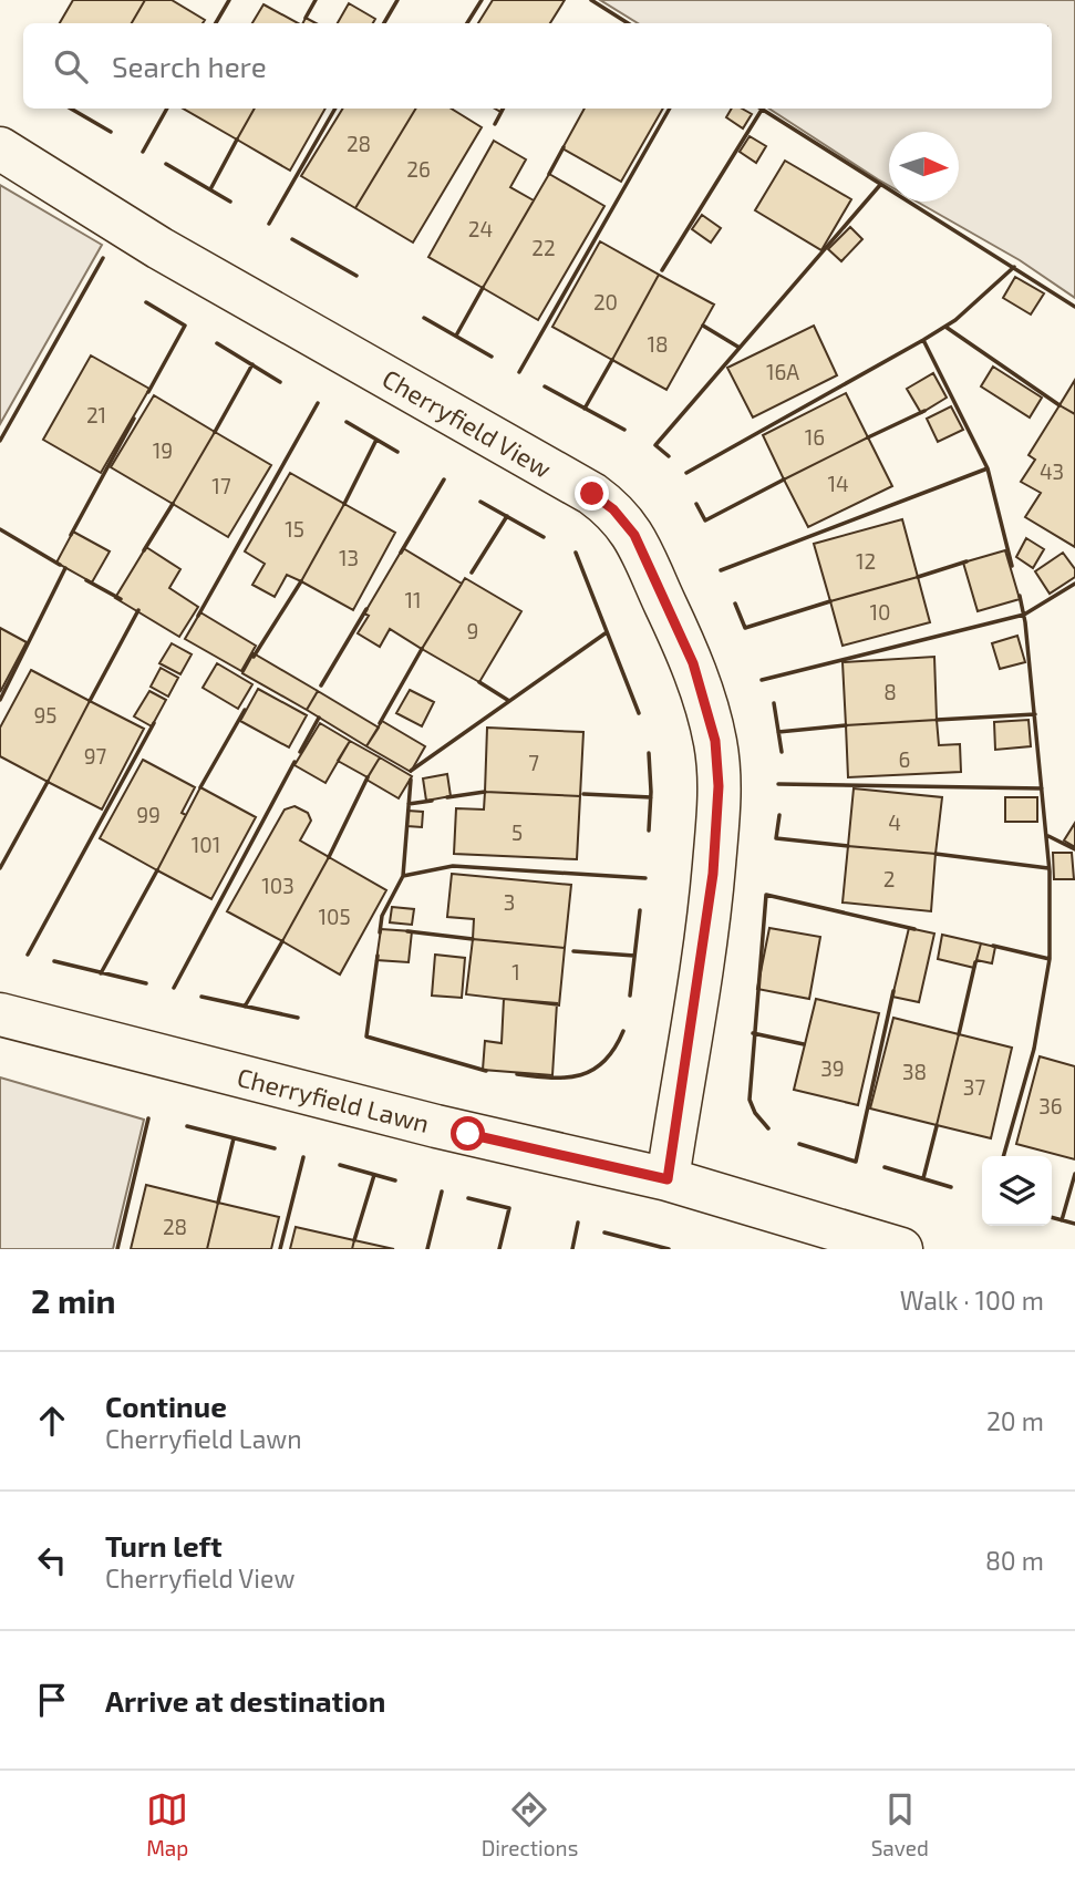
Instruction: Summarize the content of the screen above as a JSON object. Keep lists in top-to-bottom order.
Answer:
{
  "streets": {
    "street": ["Cherryfield View", "Cherryfield Lawn"]
  },
  "crossings": [
    ["Cherryfield View", "Cherryfield Lawn"]
  ],
  "house_numbers": [
    "28",
    "26",
    "24",
    "22",
    "20",
    "18",
    "16A",
    "21",
    "16",
    "19",
    "43",
    "14",
    "17",
    "15",
    "13",
    "12",
    "11",
    "10",
    "9",
    "8",
    "95",
    "97",
    "6",
    "7",
    "99",
    "4",
    "5",
    "101",
    "2",
    "103",
    "3",
    "105",
    "1",
    "39",
    "38",
    "37",
    "36",
    "28"
  ],
  "north": "right",
  "page": {
    "search": "Search here",
    "heading": ["2 min", "Walk · 100 m"],
    "list": [
      ["Continue", "Cherryfield Lawn", "20 m"],
      ["Turn left", "Cherryfield View", "80 m"],
      "Arrive at destination"
    ],
    "nav": ["Map", "Directions", "Saved"]
  }
}
